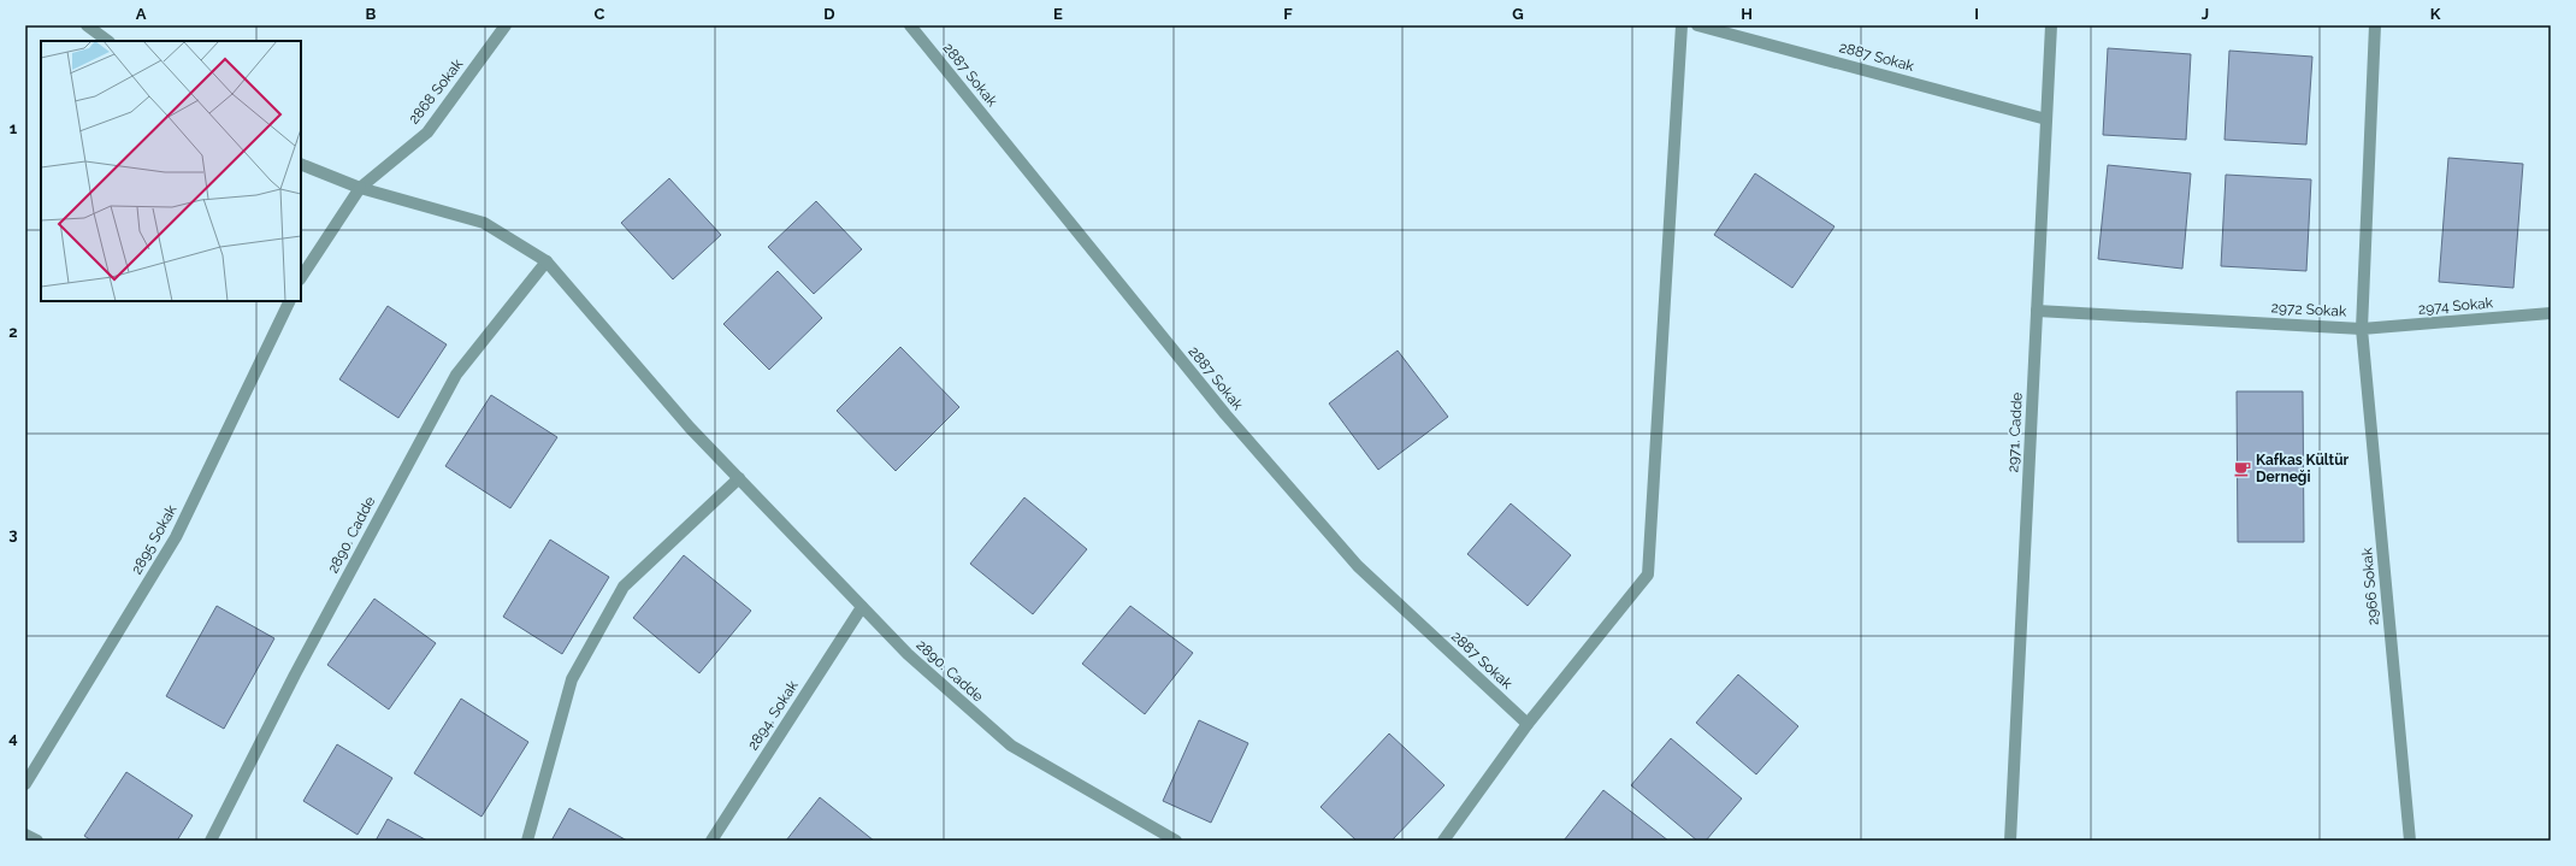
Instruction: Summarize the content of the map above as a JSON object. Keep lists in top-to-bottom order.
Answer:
{
  "streets": {
    "street": [
      "2887 Sokak",
      "2868 Sokak",
      "2974 Sokak",
      "2972 Sokak",
      "2971. Cadde",
      "2890. Cadde",
      "2895 Sokak",
      "2966 Sokak",
      "2894. Sokak"
    ]
  },
  "crossings": [
    ["2887 Sokak", "2971. Cadde"],
    ["2868 Sokak", "2890. Cadde"],
    ["2974 Sokak", "2972 Sokak"],
    ["2974 Sokak", "2966 Sokak"],
    ["2972 Sokak", "2971. Cadde"],
    ["2972 Sokak", "2966 Sokak"],
    ["2890. Cadde", "2894. Sokak"]
  ],
  "places": {
    "cafe": ["Kafkas Kültür Derneği"]
  },
  "grid": {
    "columns": [
      "A",
      "B",
      "C",
      "D",
      "E",
      "F",
      "G",
      "H",
      "I",
      "J",
      "K"
    ],
    "rows": [
      "1",
      "2",
      "3",
      "4"
    ]
  }
}
